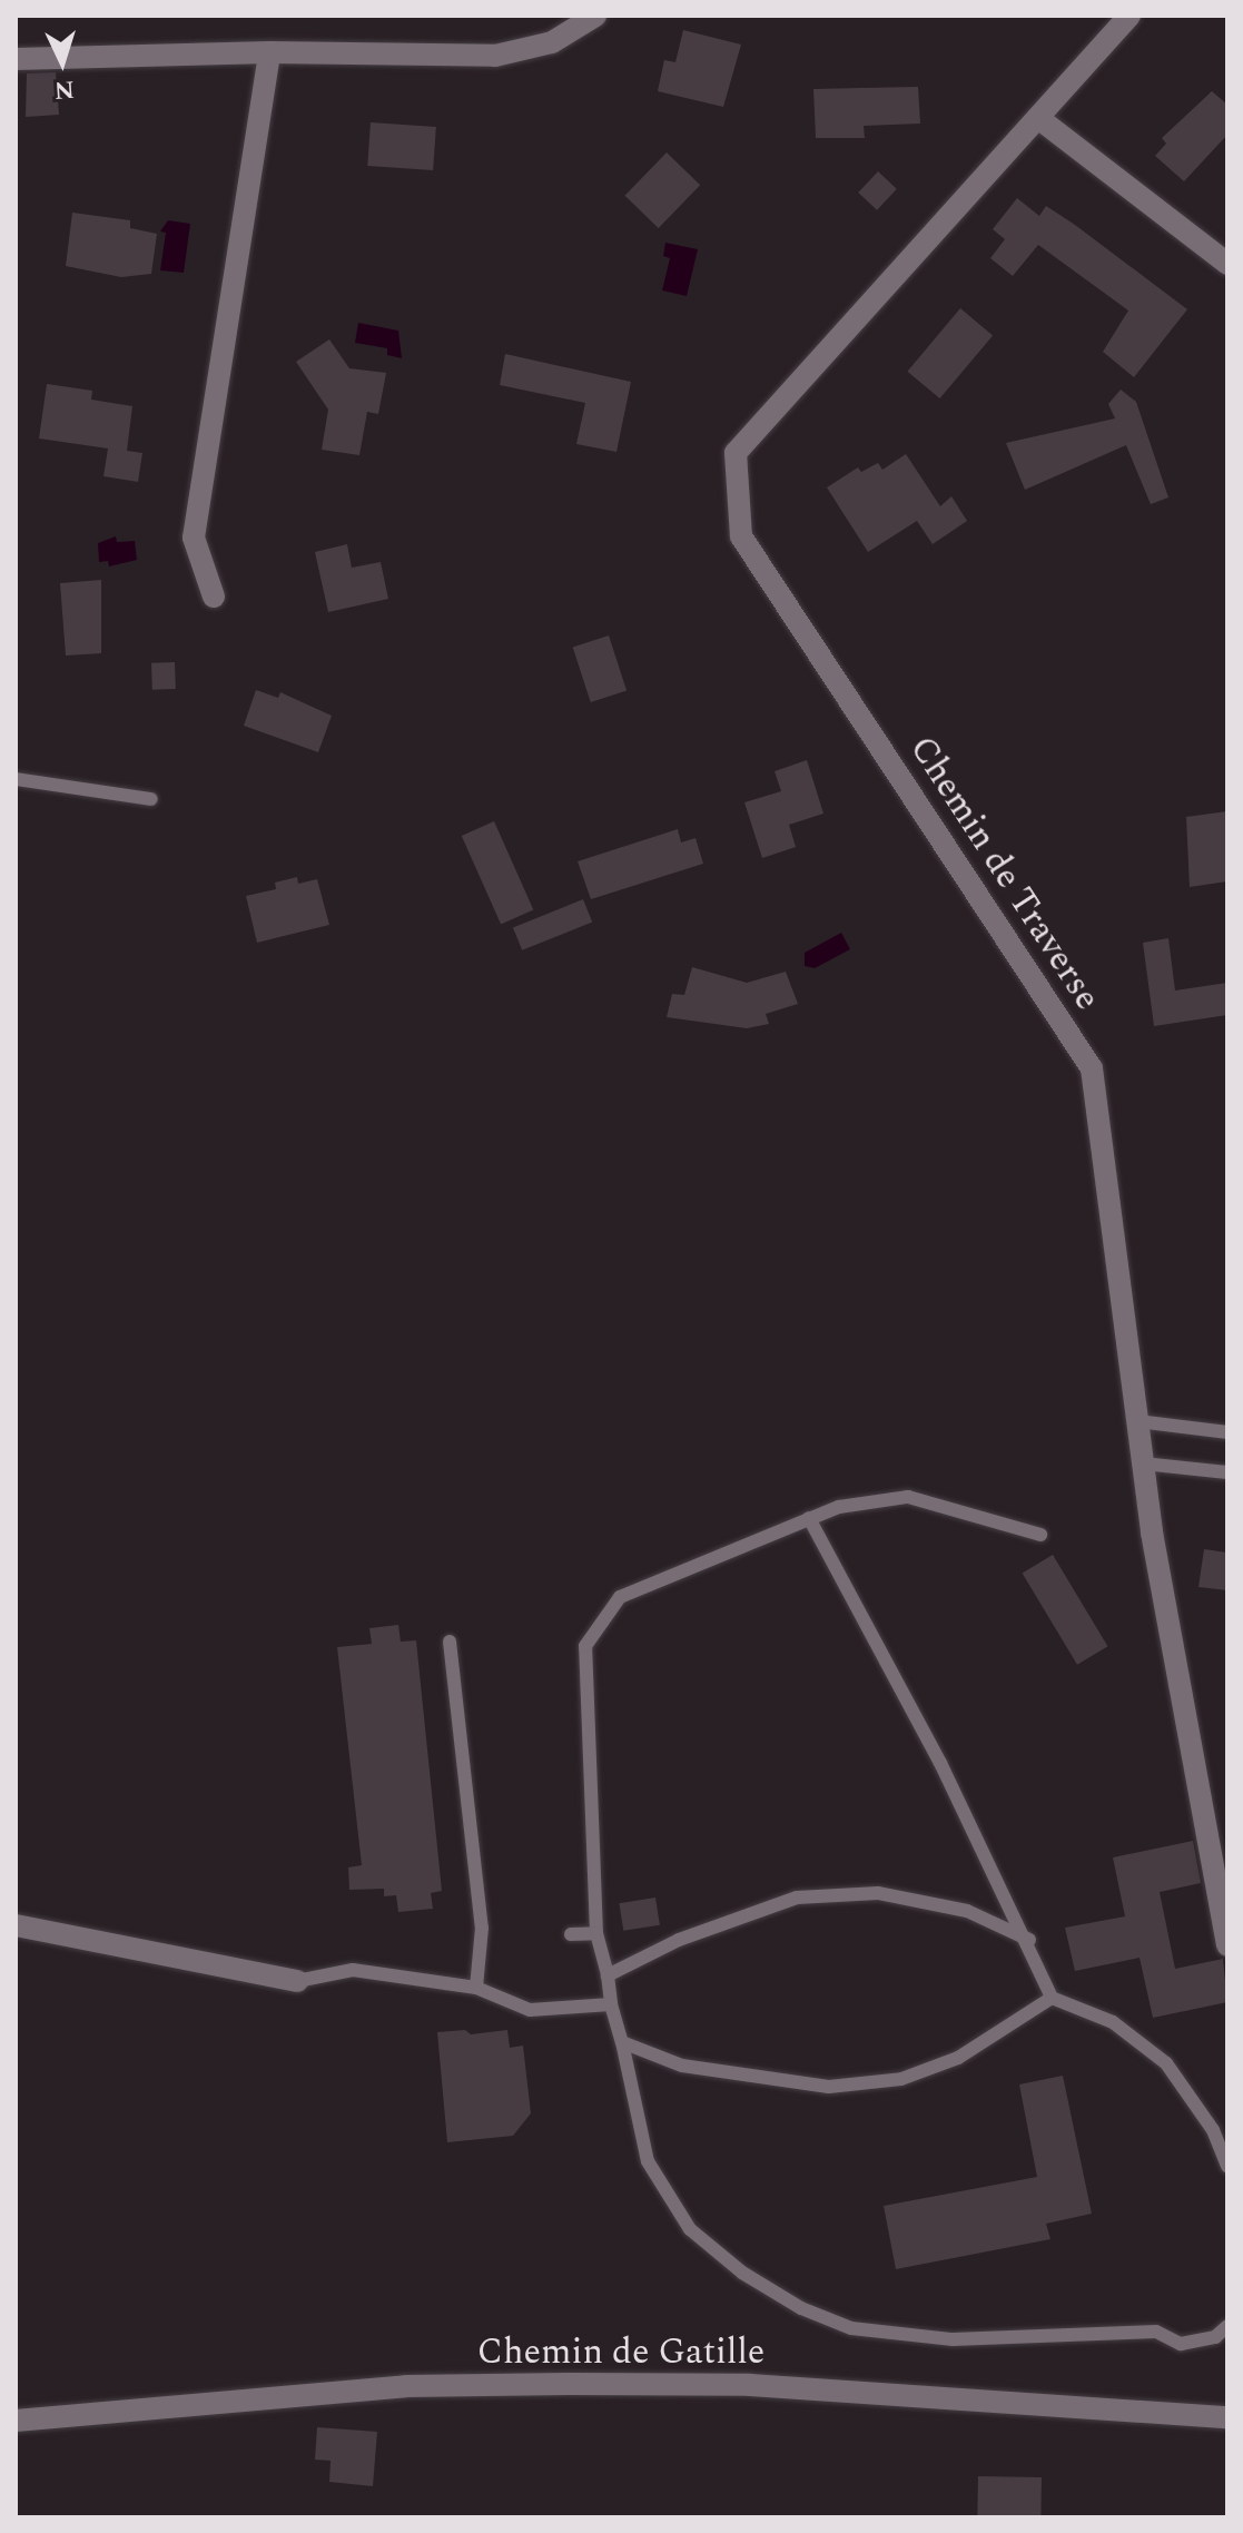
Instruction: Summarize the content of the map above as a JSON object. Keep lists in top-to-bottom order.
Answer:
{
  "streets": {
    "street": ["Chemin de Traverse", "Chemin de Gatille"]
  },
  "north": "bottom"
}
